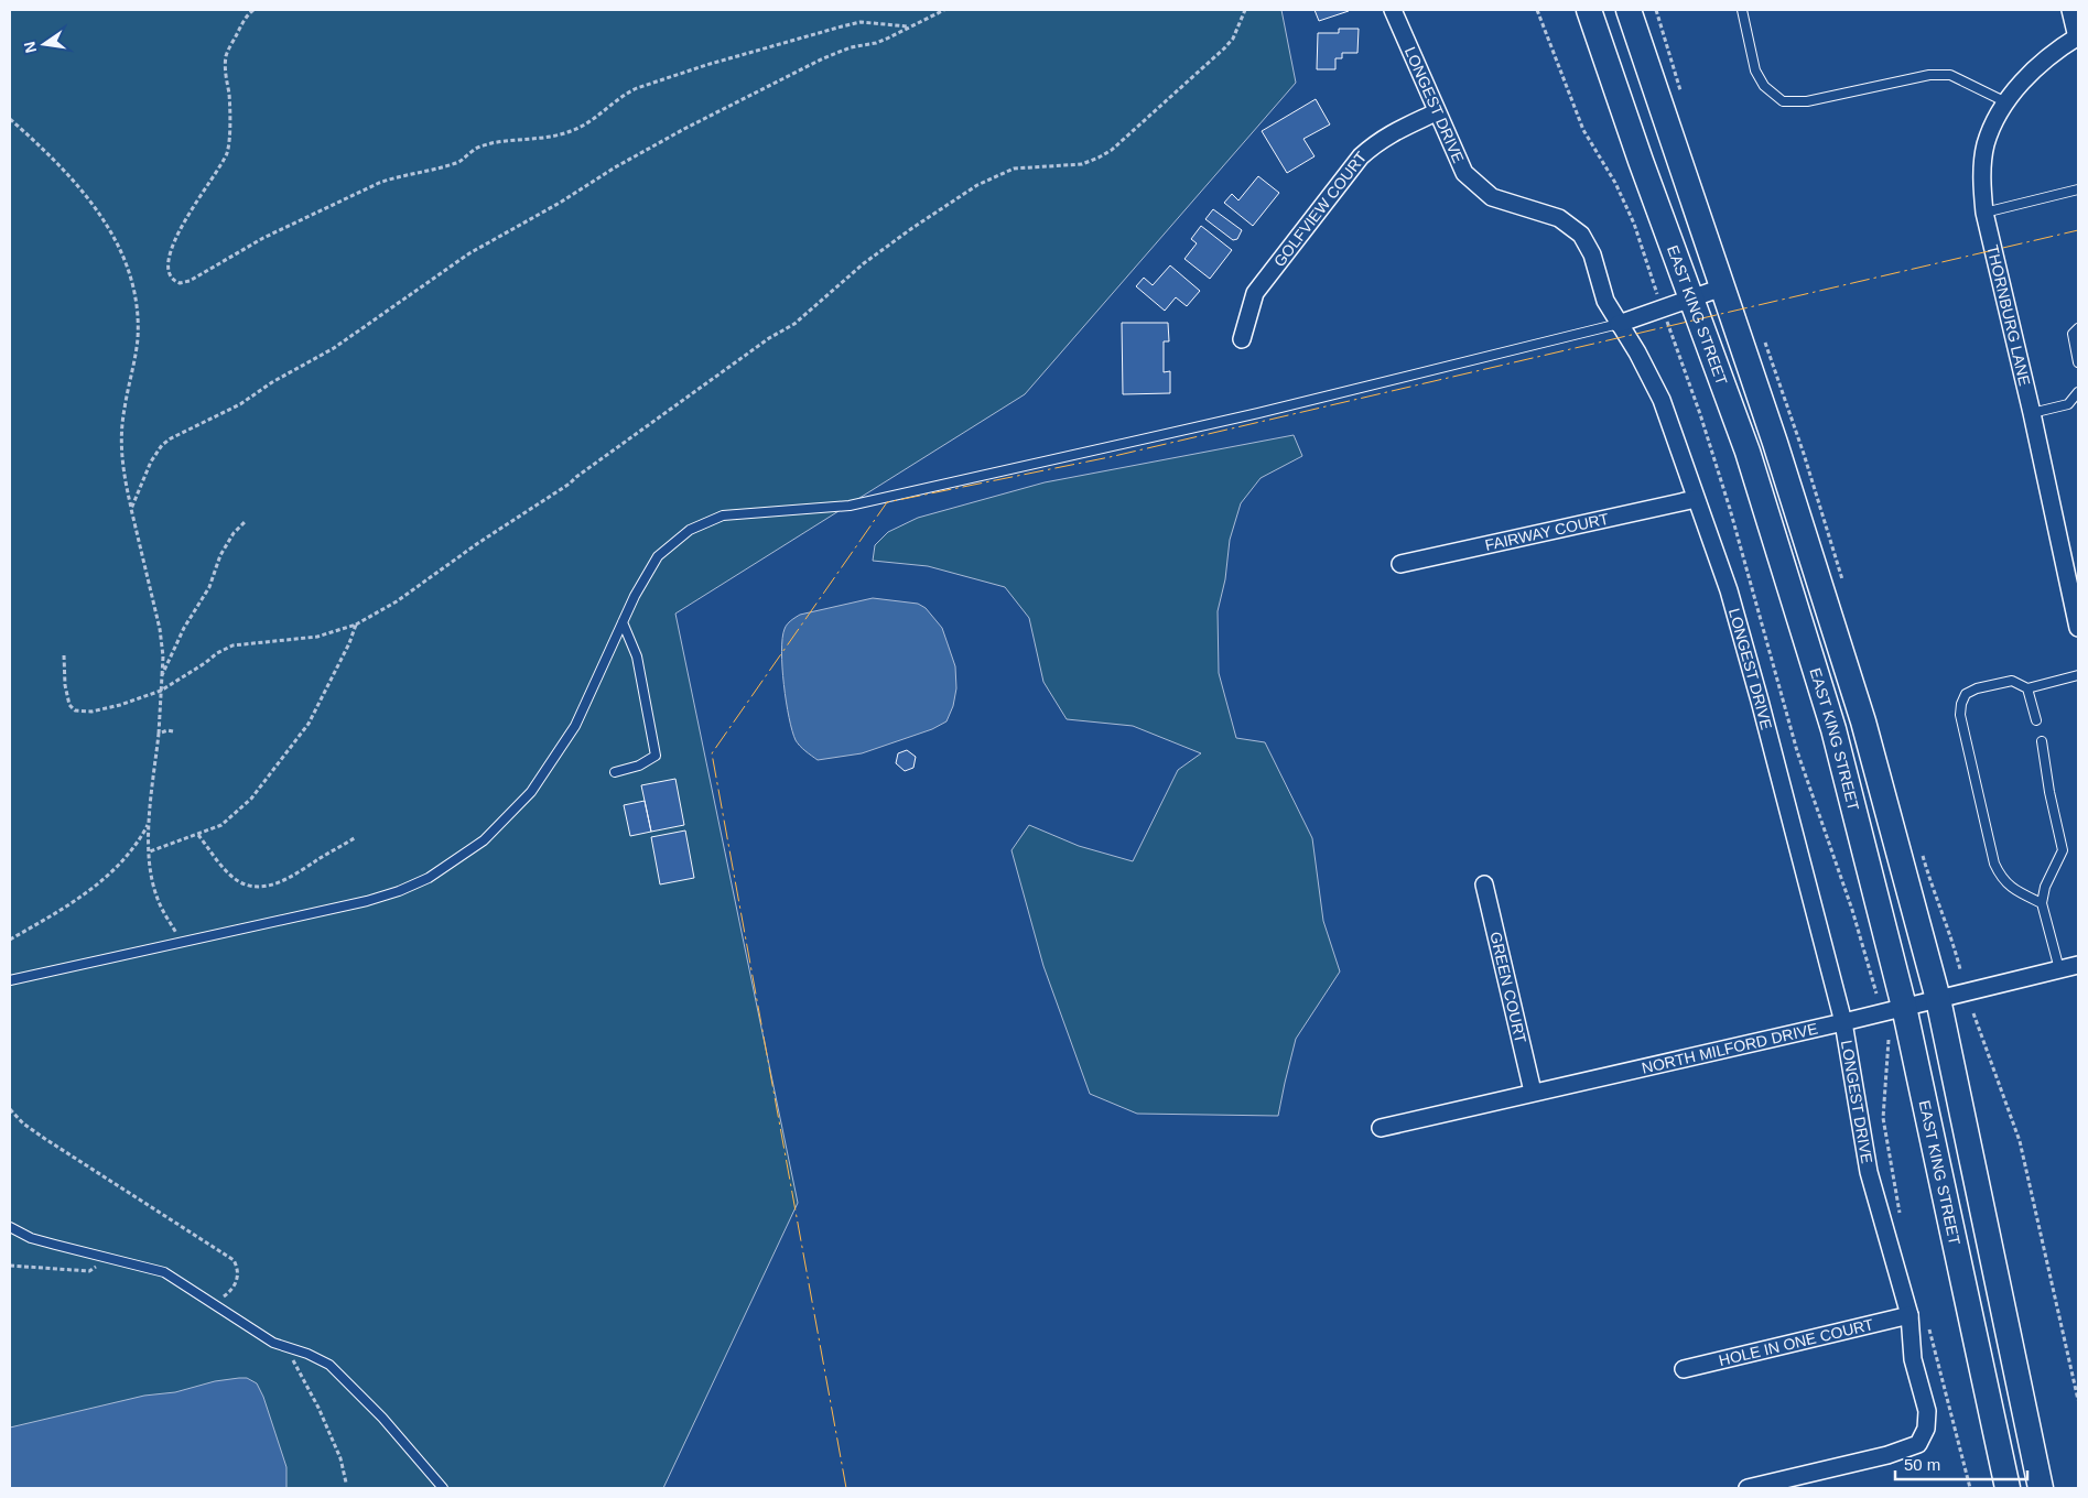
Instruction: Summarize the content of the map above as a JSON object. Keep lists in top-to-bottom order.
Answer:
{
  "streets": {
    "main road": ["EAST KING STREET"],
    "street": [
      "LONGEST DRIVE",
      "GOLFVIEW COURT",
      "THORNBURG LANE",
      "FAIRWAY COURT",
      "GREEN COURT",
      "NORTH MILFORD DRIVE",
      "HOLE IN ONE COURT"
    ]
  },
  "crossings": [
    ["LONGEST DRIVE", "GOLFVIEW COURT"],
    ["LONGEST DRIVE", "FAIRWAY COURT"],
    ["LONGEST DRIVE", "NORTH MILFORD DRIVE"],
    ["LONGEST DRIVE", "HOLE IN ONE COURT"],
    ["EAST KING STREET", "NORTH MILFORD DRIVE"],
    ["GREEN COURT", "NORTH MILFORD DRIVE"]
  ],
  "scale_bar": "50 m",
  "north": "left"
}
